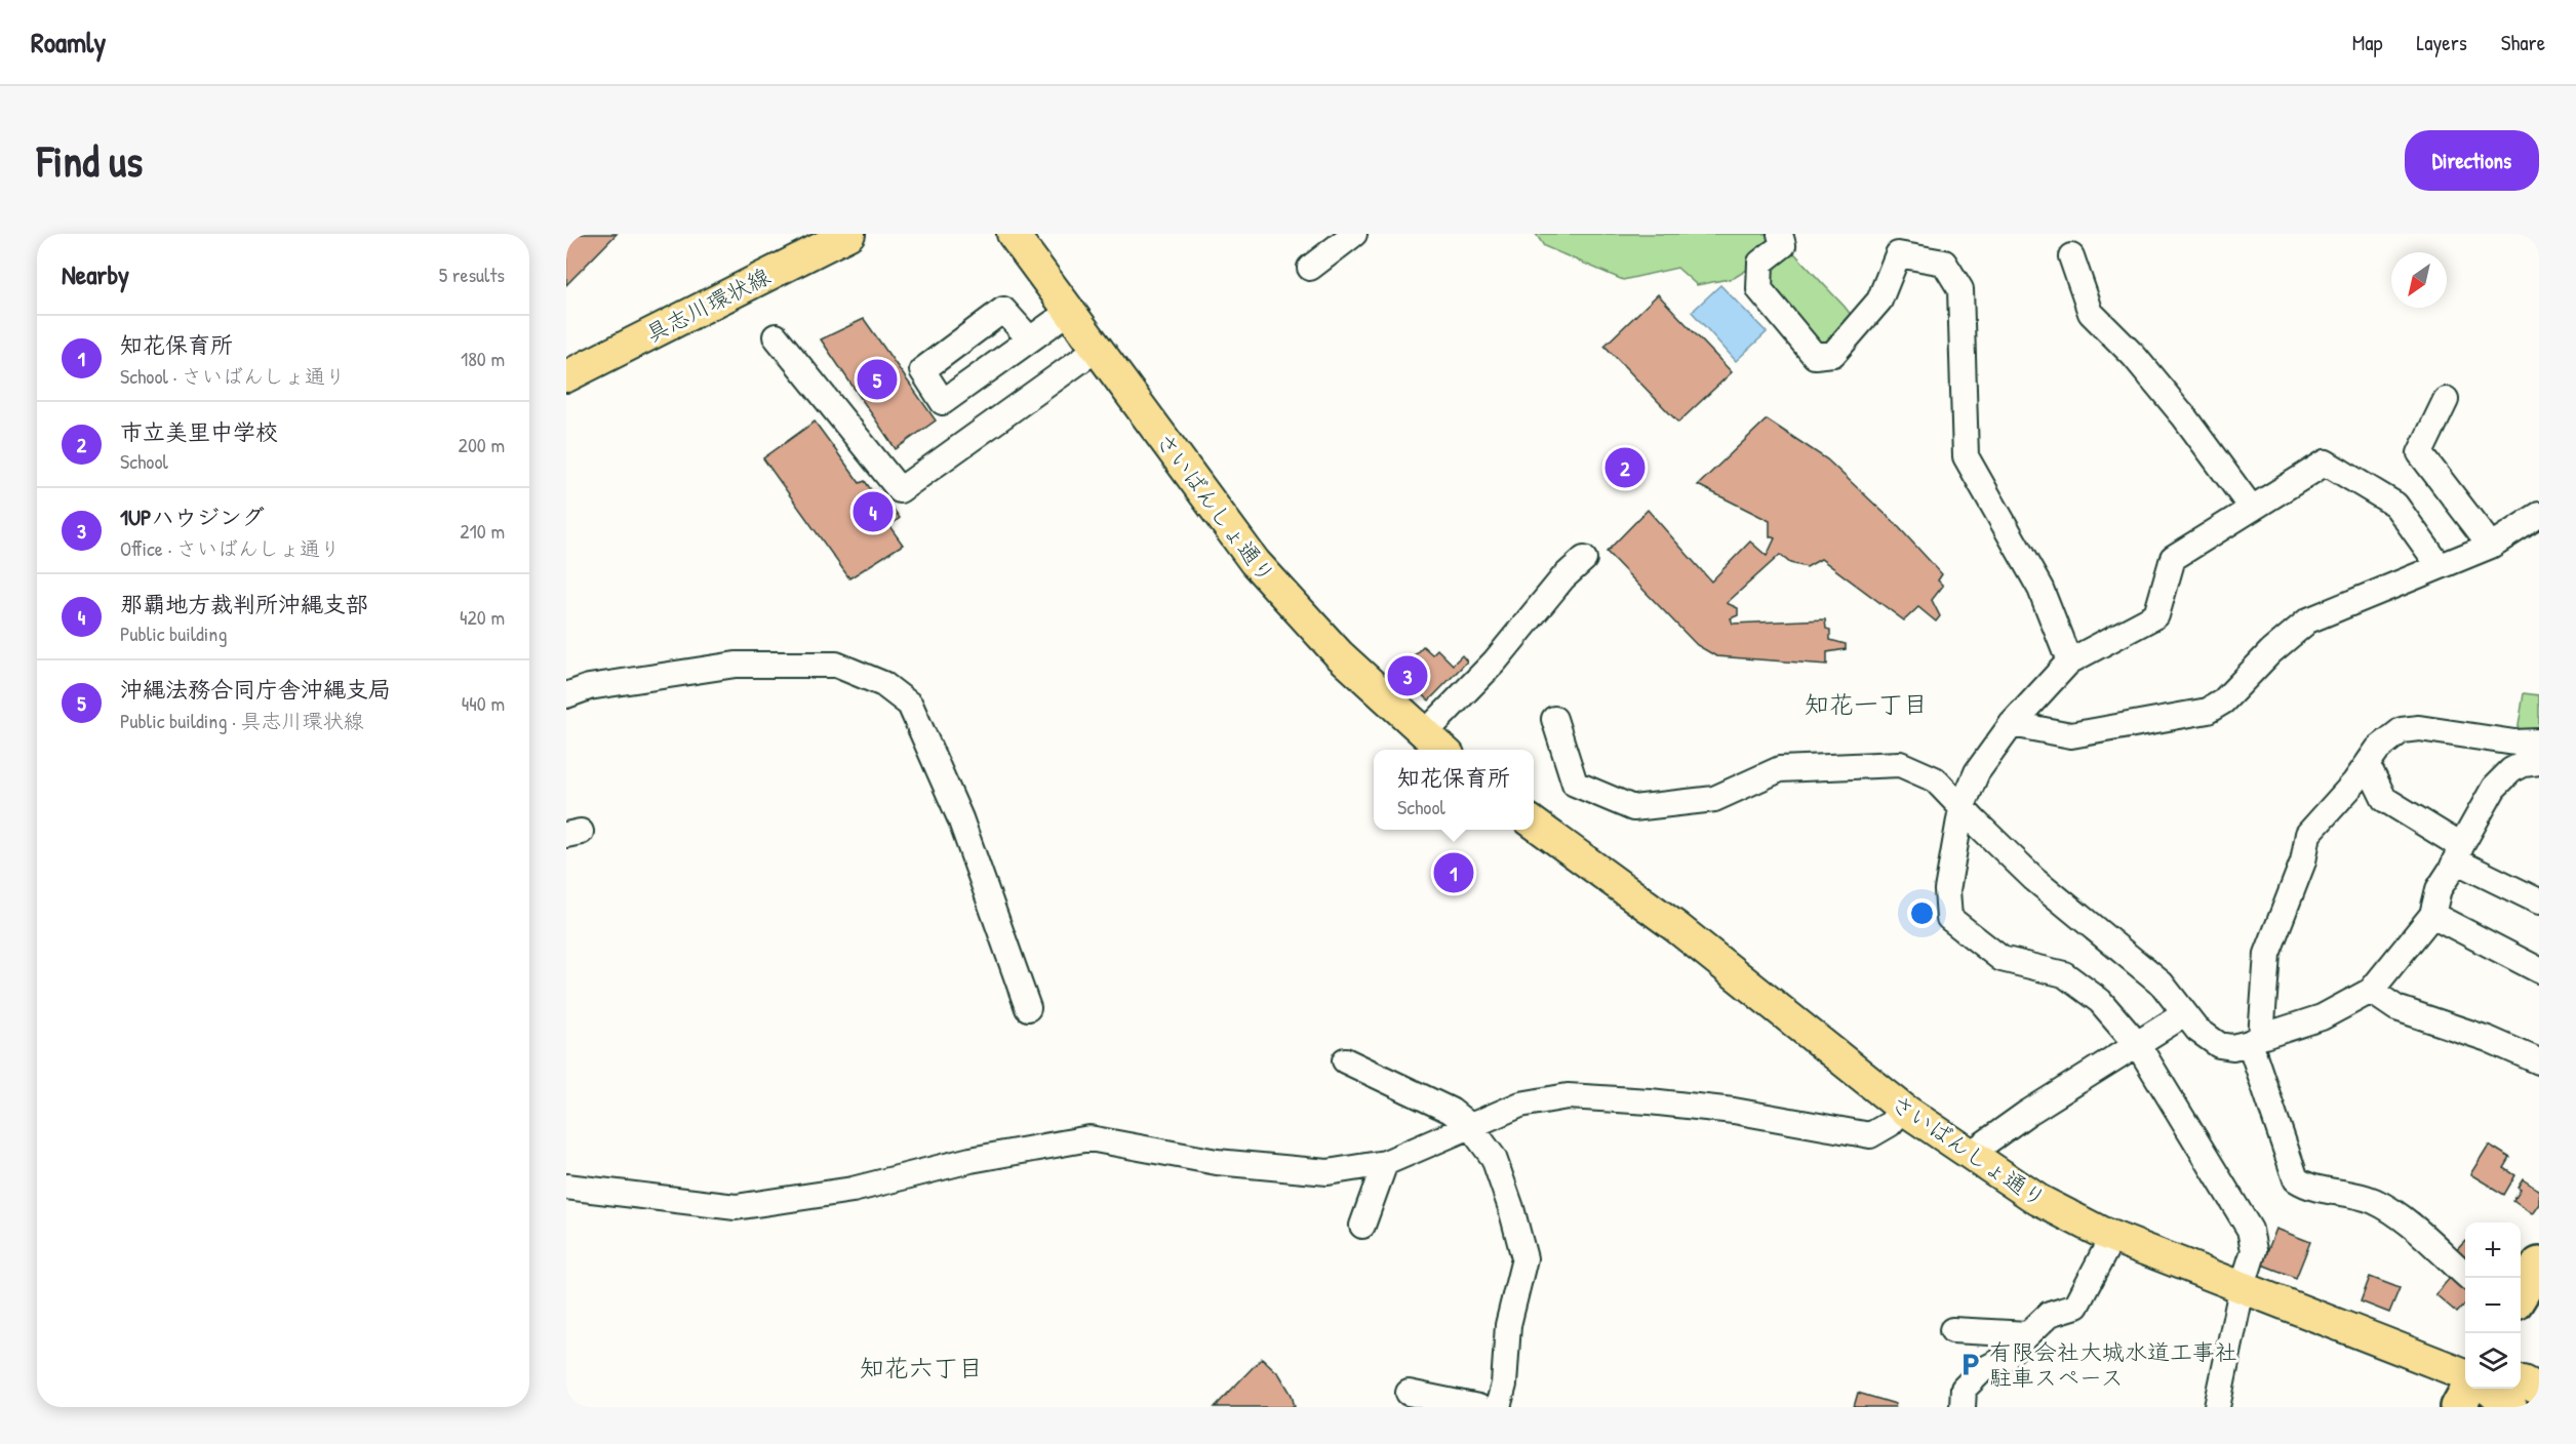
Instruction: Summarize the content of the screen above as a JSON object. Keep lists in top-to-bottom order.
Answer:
{
  "streets": {
    "main road": ["具志川環状線", "さいばんしょ通り"]
  },
  "districts": ["知花一丁目", "知花六丁目"],
  "places": {
    "parking": ["有限会社大城水道工事社 駐車スペース"]
  },
  "north": "bottom left",
  "page": {
    "header": "Roamly",
    "nav": ["Map", "Layers", "Share"],
    "buttons": "Directions",
    "title": "Find us",
    "heading": ["Nearby", "5 results"],
    "list": [
      {
        "mark": "1",
        "name": "知花保育所",
        "note": "School · さいばんしょ通り",
        "value": "180 m"
      },
      {
        "mark": "2",
        "name": "市立美里中学校",
        "note": "School",
        "value": "200 m"
      },
      {
        "mark": "3",
        "name": "1UPハウジング",
        "note": "Office · さいばんしょ通り",
        "value": "210 m"
      },
      {
        "mark": "4",
        "name": "那覇地方裁判所沖縄支部",
        "note": "Public building",
        "value": "420 m"
      },
      {
        "mark": "5",
        "name": "沖縄法務合同庁舎沖縄支局",
        "note": "Public building · 具志川環状線",
        "value": "440 m"
      }
    ],
    "pins": [
      "5",
      "2",
      "4",
      "3",
      "1"
    ],
    "popup": ["知花保育所", "School"],
    "map_buttons": ["+", "−"]
  }
}
